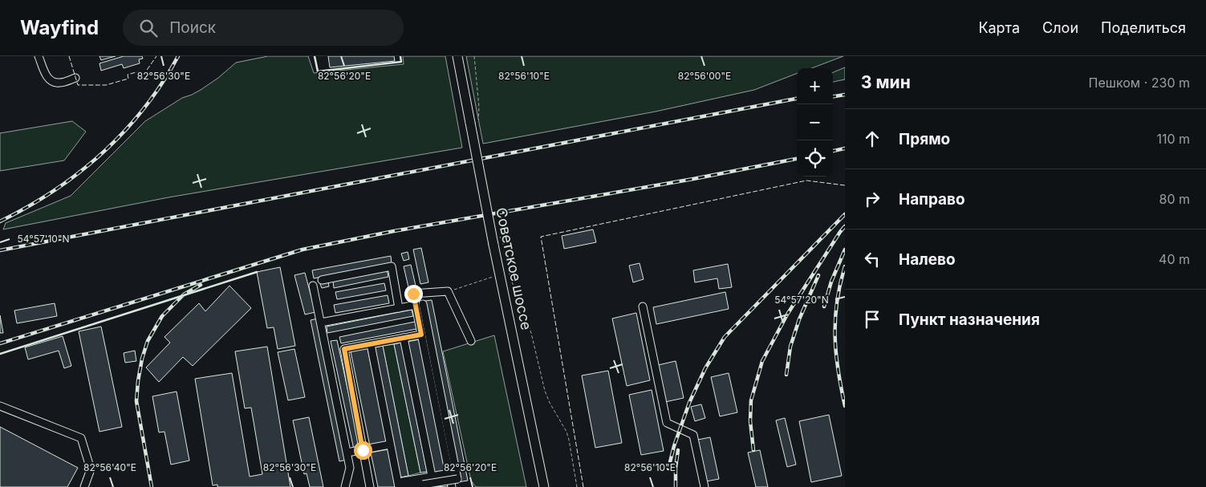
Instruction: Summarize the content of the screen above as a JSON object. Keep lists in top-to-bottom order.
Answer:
{
  "streets": {
    "main road": ["Советское шоссе"]
  },
  "page": {
    "header": "Wayfind",
    "search": "Поиск",
    "nav": ["Карта", "Слои", "Поделиться"],
    "heading": ["3 мин", "Пешком · 230 m"],
    "map_buttons": ["+", "−"],
    "list": [
      ["Прямо", "110 m"],
      ["Направо", "80 m"],
      ["Налево", "40 m"],
      "Пункт назначения"
    ]
  },
  "coordinates": [
    "82°56'30\"E",
    "82°56'20\"E",
    "82°56'10\"E",
    "82°56'00\"E",
    "54°57'10\"N",
    "54°57'20\"N",
    "82°56'40\"E"
  ]
}
